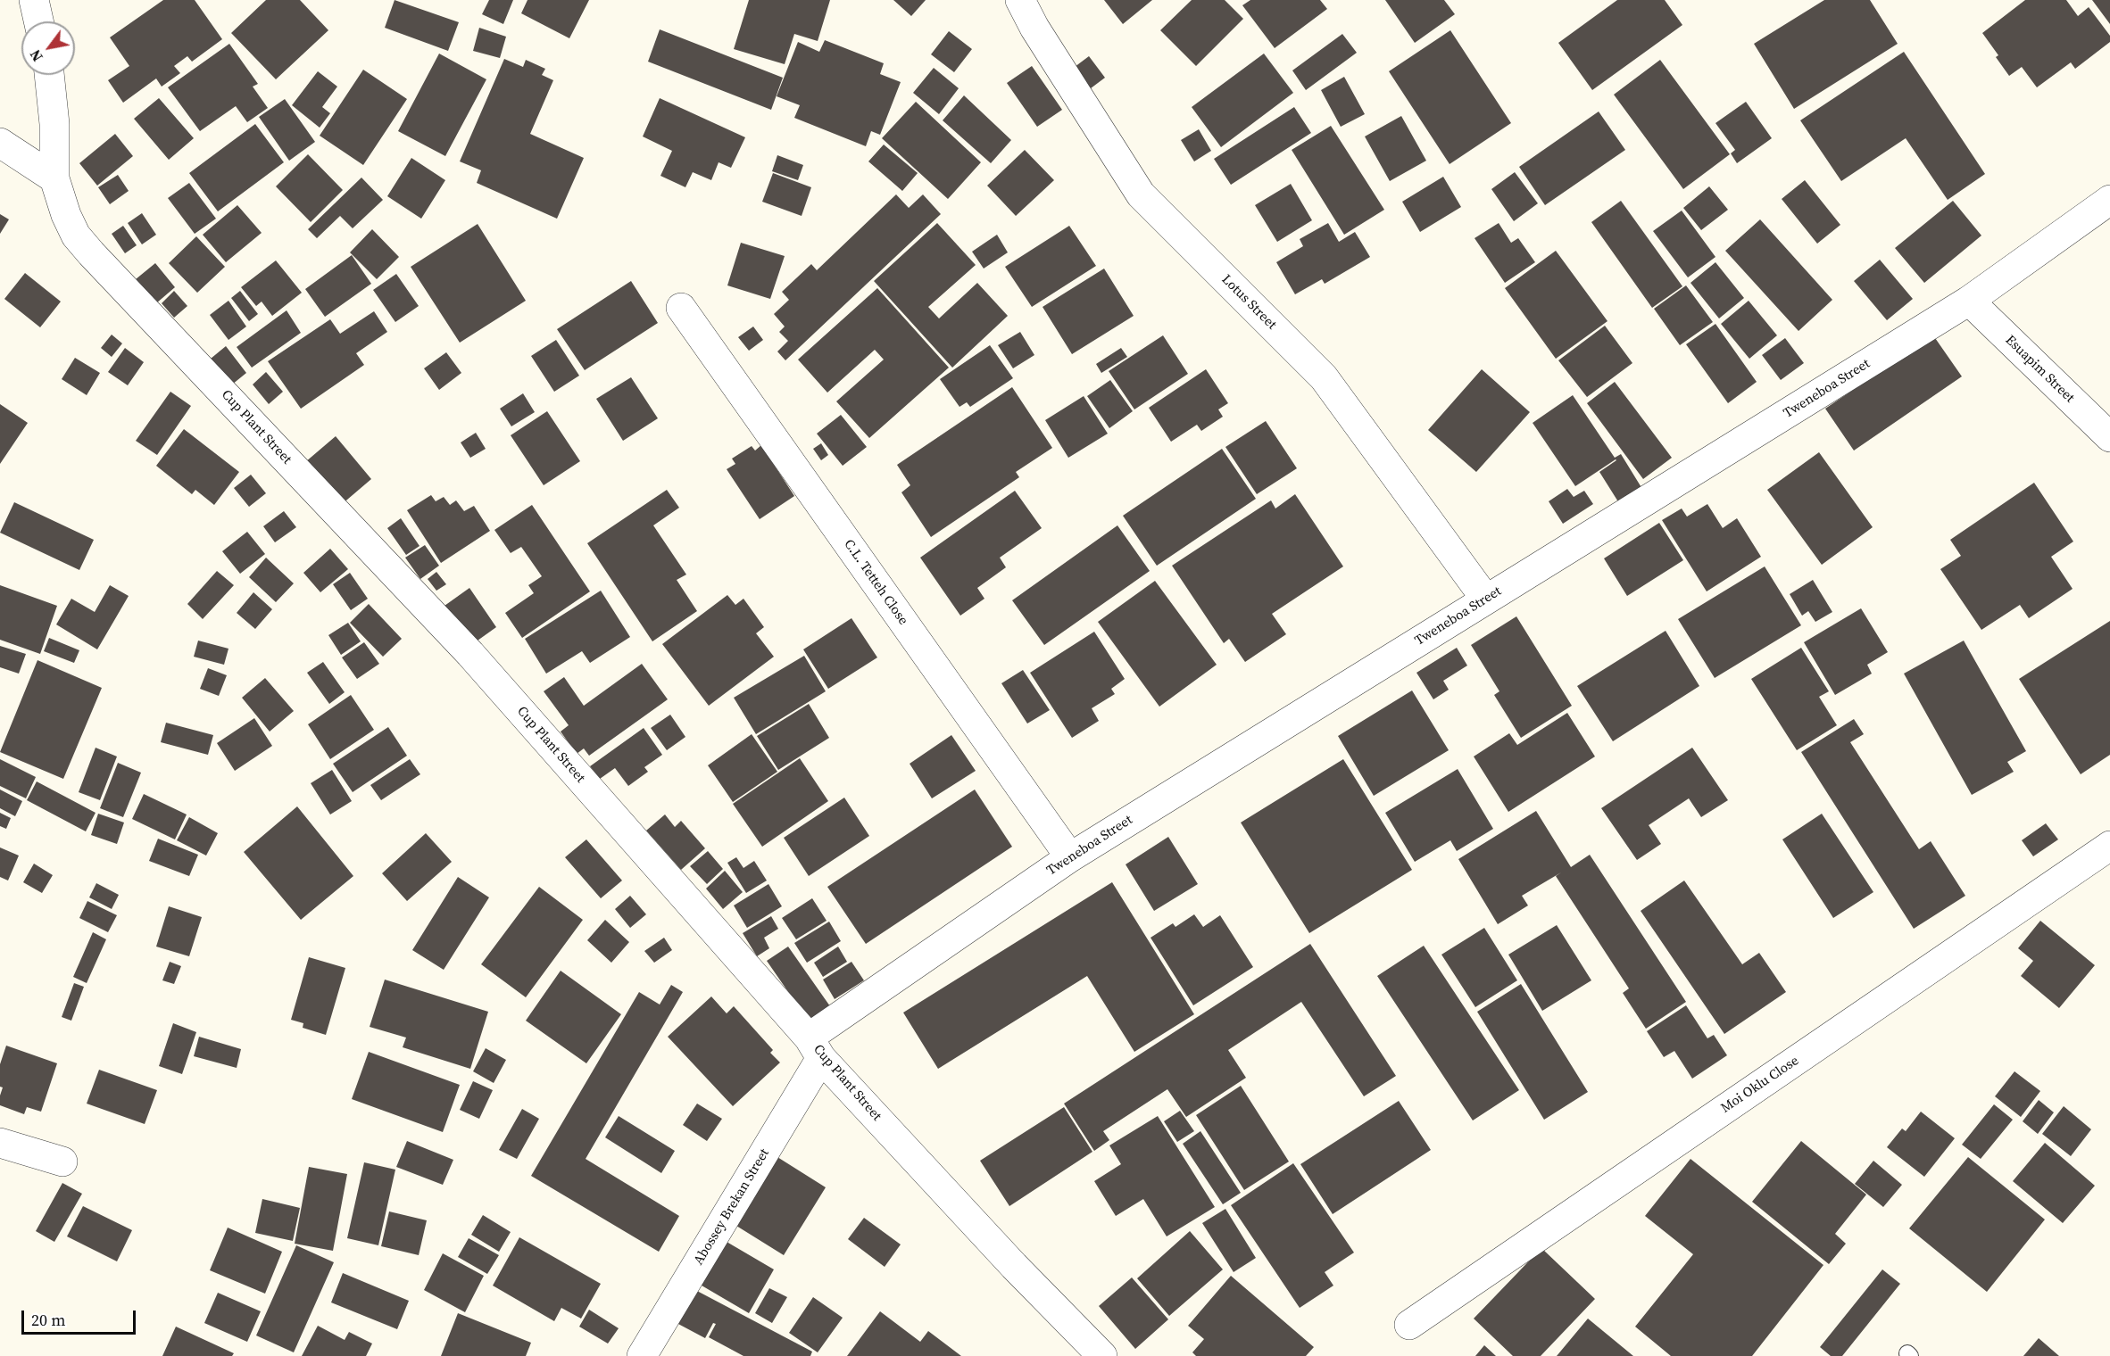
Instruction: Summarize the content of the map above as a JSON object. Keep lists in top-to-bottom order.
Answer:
{
  "streets": {
    "street": [
      "Lotus Street",
      "Esuapim Street",
      "Tweneboa Street",
      "Cup Plant Street",
      "C.L. Tetteh Close",
      "Moi Oklu Close",
      "Abossey Brekan Street"
    ]
  },
  "crossings": [
    ["Lotus Street", "Tweneboa Street"],
    ["Esuapim Street", "Tweneboa Street"],
    ["Tweneboa Street", "Cup Plant Street"],
    ["Tweneboa Street", "C.L. Tetteh Close"],
    ["Tweneboa Street", "Abossey Brekan Street"],
    ["Cup Plant Street", "Abossey Brekan Street"]
  ],
  "scale_bar": "20 m",
  "north": "bottom left"
}
